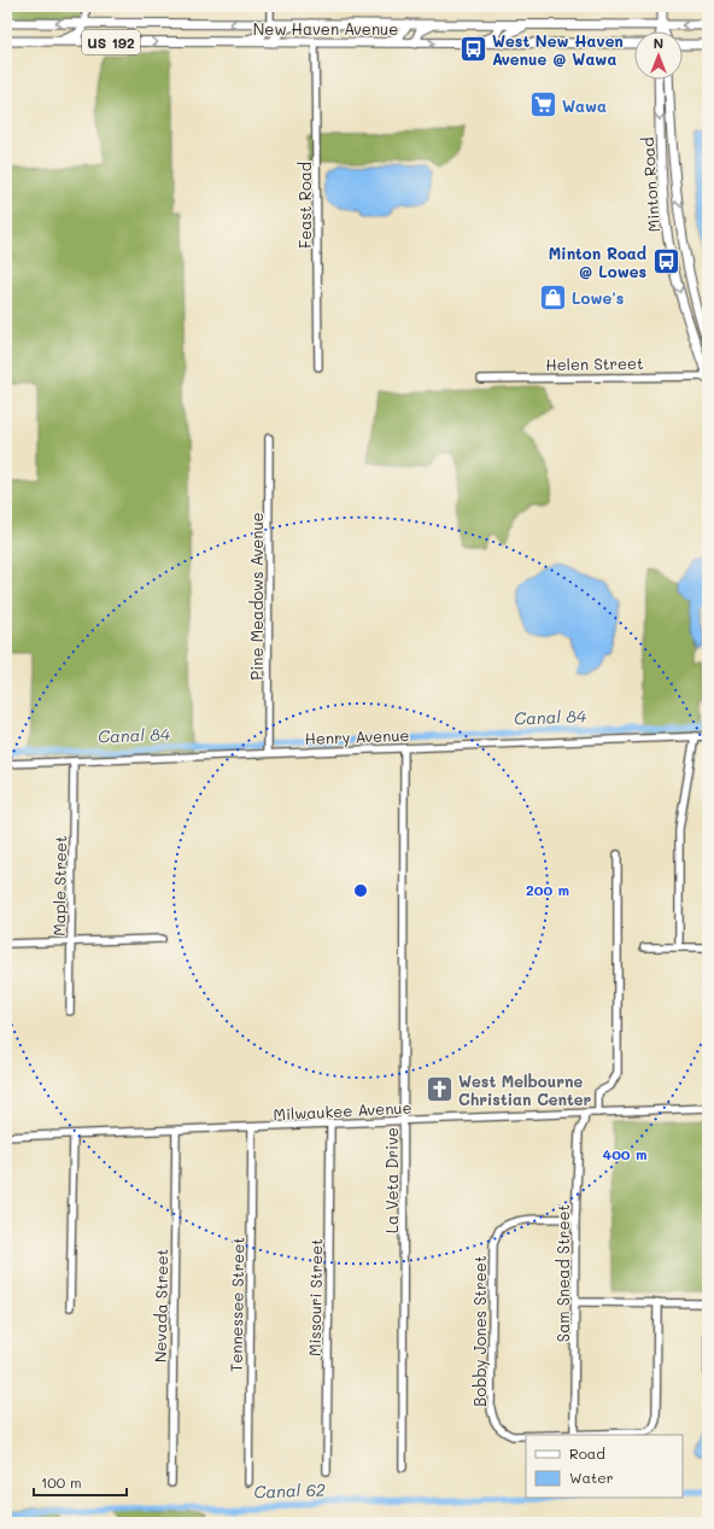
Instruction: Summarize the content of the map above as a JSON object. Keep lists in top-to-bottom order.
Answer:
{
  "streets": {
    "main road": ["New Haven Avenue", "US 192", "Minton Road"],
    "street": [
      "Feast Road",
      "Helen Street",
      "Pine Meadows Avenue",
      "Henry Avenue",
      "Maple Street",
      "Milwaukee Avenue",
      "La Veta Drive",
      "Sam Snead Street",
      "Missouri Street",
      "Tennessee Street",
      "Nevada Street",
      "Bobby Jones Street"
    ]
  },
  "crossings": [
    ["New Haven Avenue", "Feast Road"],
    ["Minton Road", "Helen Street"],
    ["Pine Meadows Avenue", "Henry Avenue"],
    ["Henry Avenue", "Maple Street"],
    ["Henry Avenue", "La Veta Drive"],
    ["Milwaukee Avenue", "La Veta Drive"],
    ["Milwaukee Avenue", "Sam Snead Street"],
    ["Milwaukee Avenue", "Missouri Street"],
    ["Milwaukee Avenue", "Tennessee Street"],
    ["Milwaukee Avenue", "Nevada Street"],
    ["Sam Snead Street", "Bobby Jones Street"]
  ],
  "water": ["Canal 84", "Canal 62"],
  "places": {
    "bus stop": ["West New Haven Avenue @ Wawa", "Minton Road @ Lowes"],
    "supermarket": ["Wawa"],
    "shop": ["Lowe's"],
    "church": ["West Melbourne Christian Center"]
  },
  "legend": ["Road", "Water"],
  "scale_bar": "100 m",
  "north": "top",
  "rings": ["200 m", "400 m"]
}
